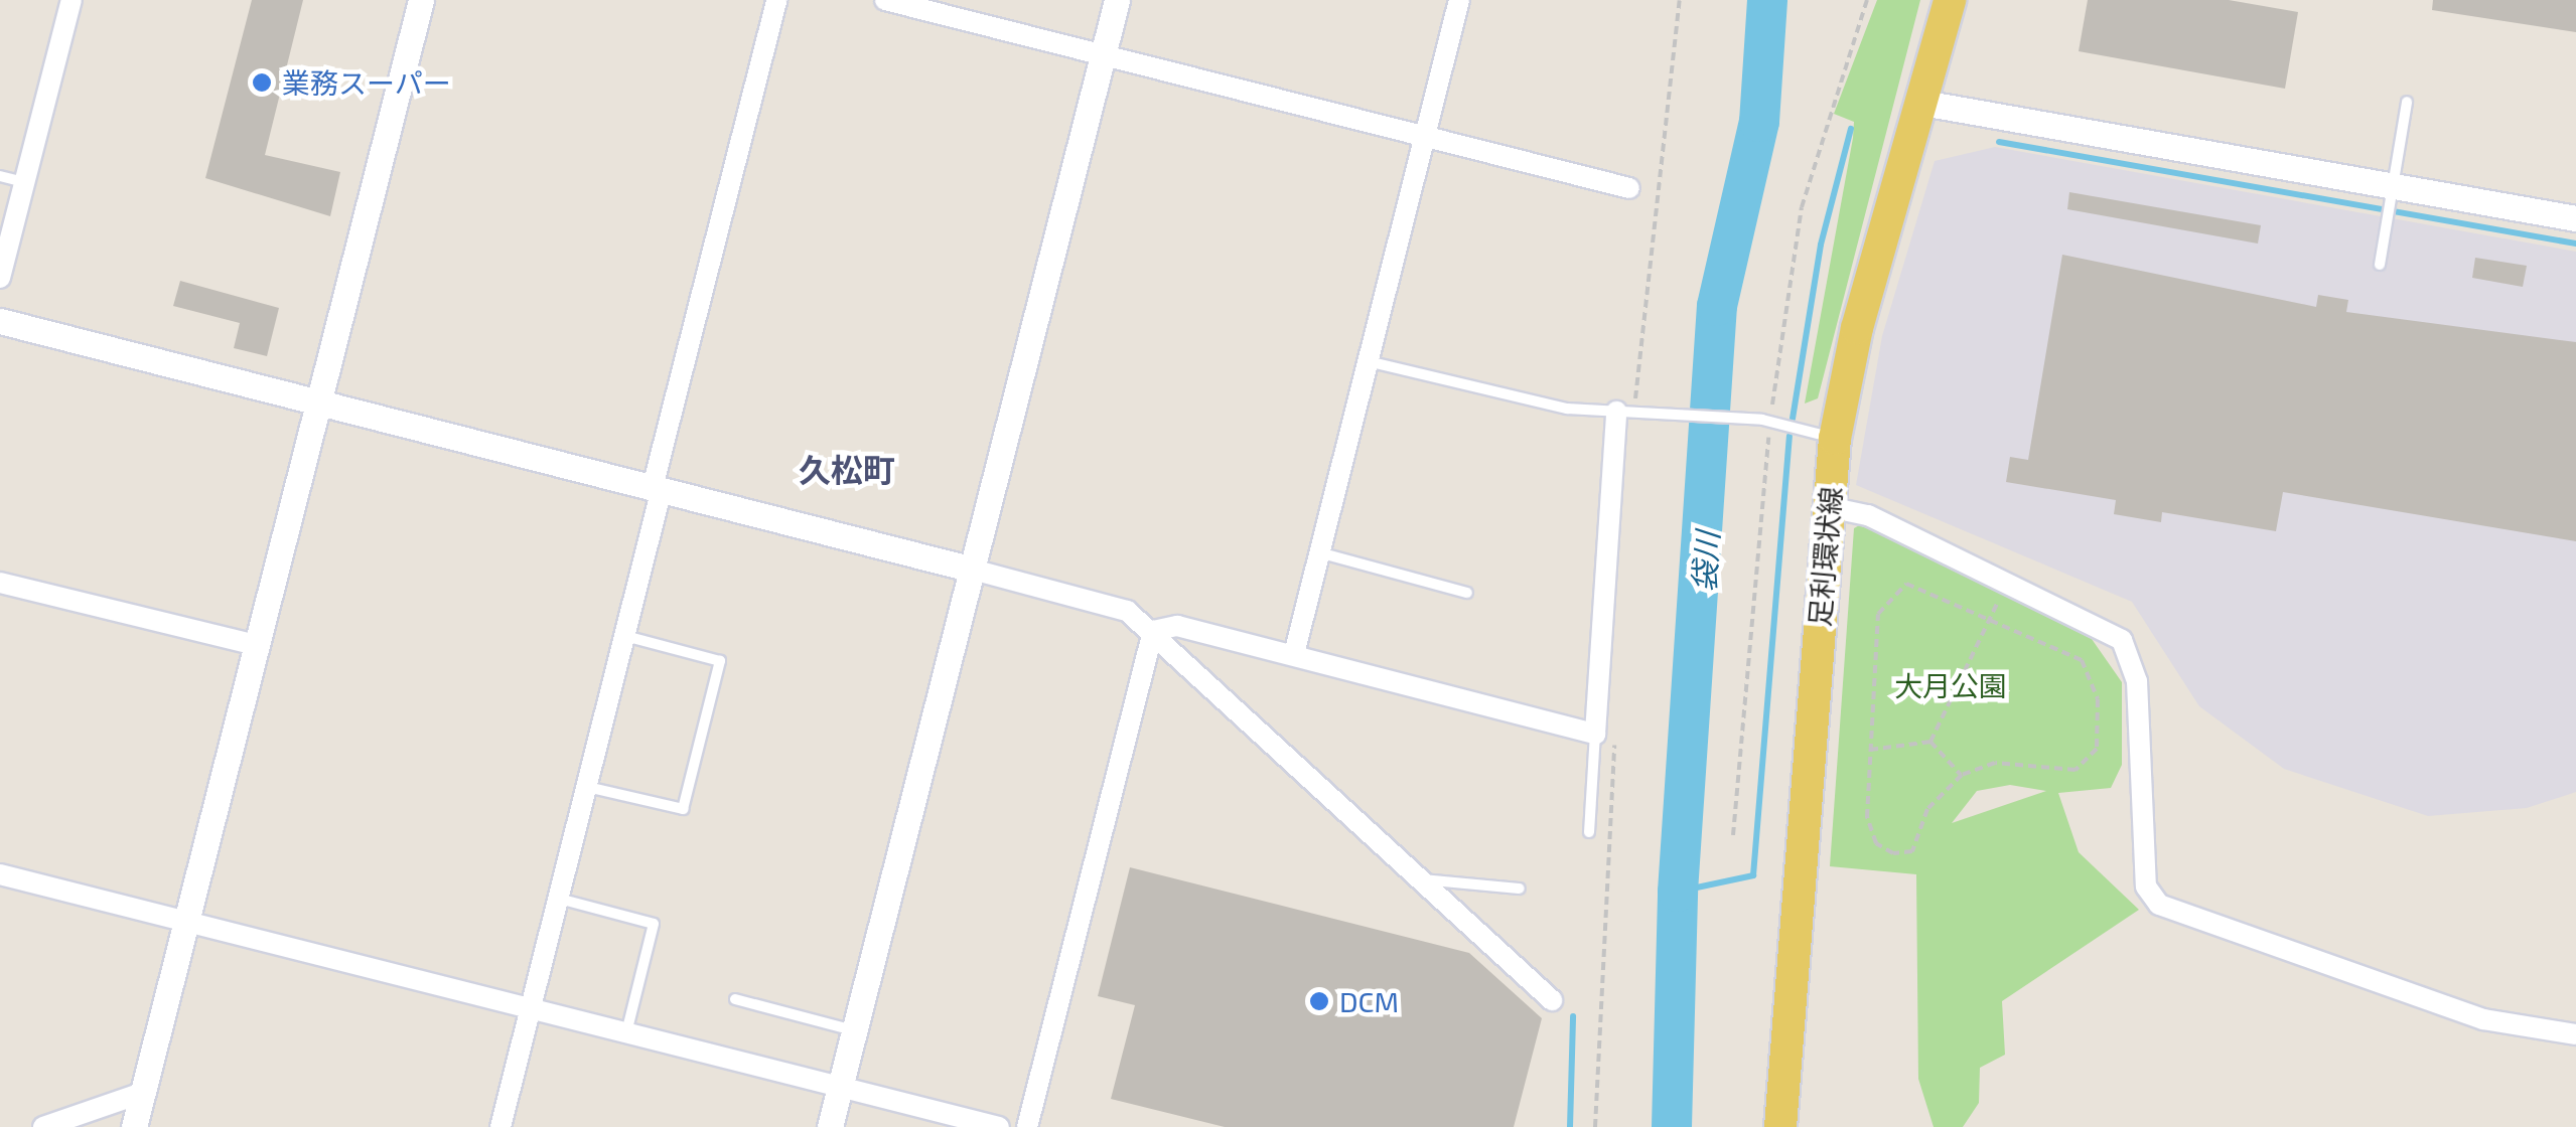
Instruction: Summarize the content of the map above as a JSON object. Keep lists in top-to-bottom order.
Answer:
{
  "streets": {
    "main road": ["足利環状線"]
  },
  "districts": ["久松町"],
  "water": ["袋川"],
  "parks": ["大月公園"],
  "places": ["業務スーパー", "DCM"]
}
